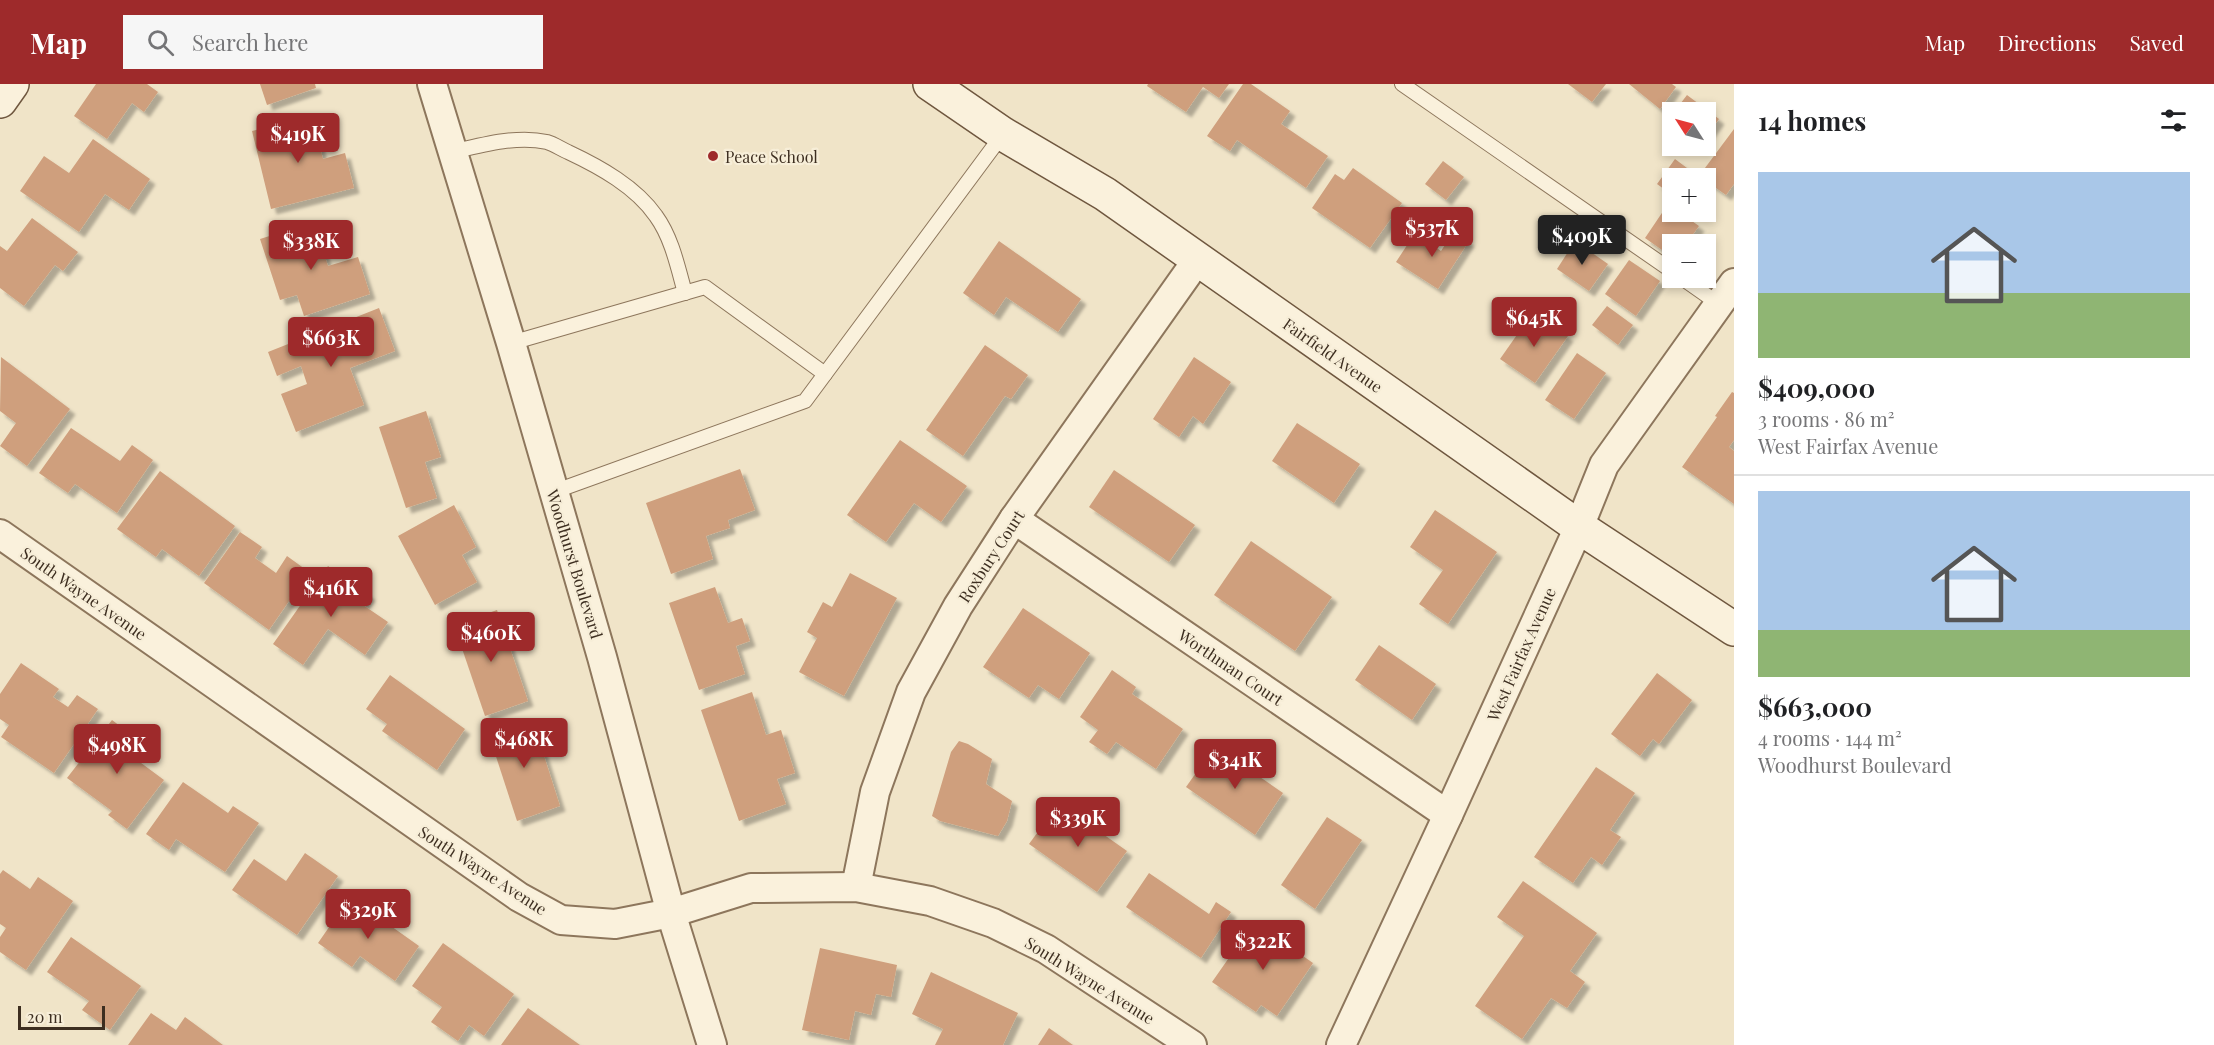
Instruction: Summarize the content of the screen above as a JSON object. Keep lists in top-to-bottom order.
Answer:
{
  "streets": {
    "main road": ["Fairfield Avenue"],
    "street": [
      "Roxbury Court",
      "Woodhurst Boulevard",
      "South Wayne Avenue",
      "West Fairfax Avenue",
      "Worthman Court"
    ]
  },
  "crossings": [
    ["Fairfield Avenue", "Roxbury Court"],
    ["Fairfield Avenue", "West Fairfax Avenue"],
    ["Roxbury Court", "South Wayne Avenue"],
    ["Roxbury Court", "Worthman Court"],
    ["Woodhurst Boulevard", "South Wayne Avenue"],
    ["West Fairfax Avenue", "Worthman Court"]
  ],
  "places": ["Peace School"],
  "scale_bar": "20 m",
  "north": "top left",
  "page": {
    "header": "Map",
    "search": "Search here",
    "nav": ["Map", "Directions", "Saved"],
    "heading": "14 homes",
    "map_buttons": ["+", "−"],
    "price": [
      "$419K",
      "$537K",
      "$409K",
      "$338K",
      "$645K",
      "$663K",
      "$416K",
      "$460K",
      "$468K",
      "$498K",
      "$341K",
      "$339K",
      "$329K",
      "$322K"
    ],
    "list": [
      {
        "name": "$409,000",
        "note": "3 rooms · 86 m² · West Fairfax Avenue"
      },
      {
        "name": "$663,000",
        "note": "4 rooms · 144 m² · Woodhurst Boulevard"
      }
    ],
    "scale": "20 m"
  }
}
